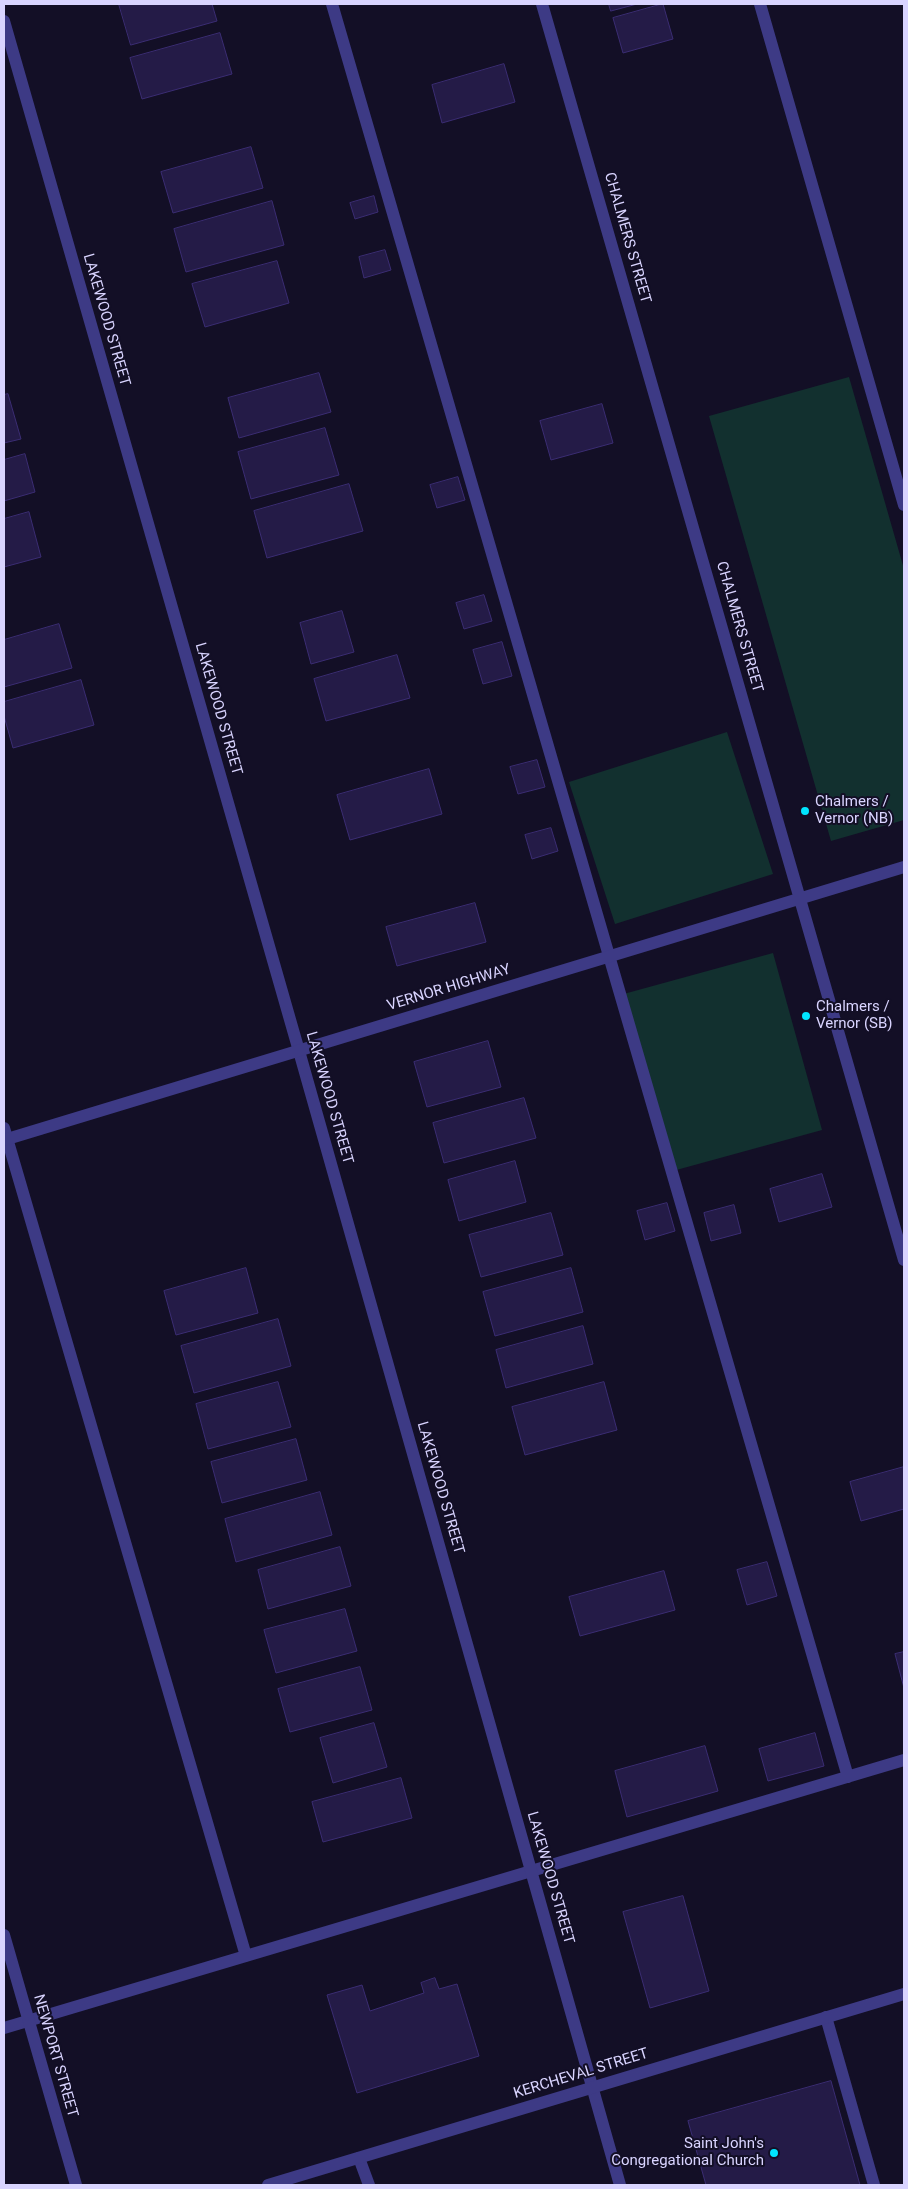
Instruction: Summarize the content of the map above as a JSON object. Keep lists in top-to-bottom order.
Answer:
{
  "streets": {
    "street": [
      "CHALMERS STREET",
      "LAKEWOOD STREET",
      "VERNOR HIGHWAY",
      "NEWPORT STREET",
      "KERCHEVAL STREET"
    ]
  },
  "crossings": [
    ["CHALMERS STREET", "VERNOR HIGHWAY"],
    ["LAKEWOOD STREET", "VERNOR HIGHWAY"],
    ["LAKEWOOD STREET", "KERCHEVAL STREET"]
  ],
  "places": ["Chalmers / Vernor (NB)", "Chalmers / Vernor (SB)", "Saint John's Congregational Church"]
}
